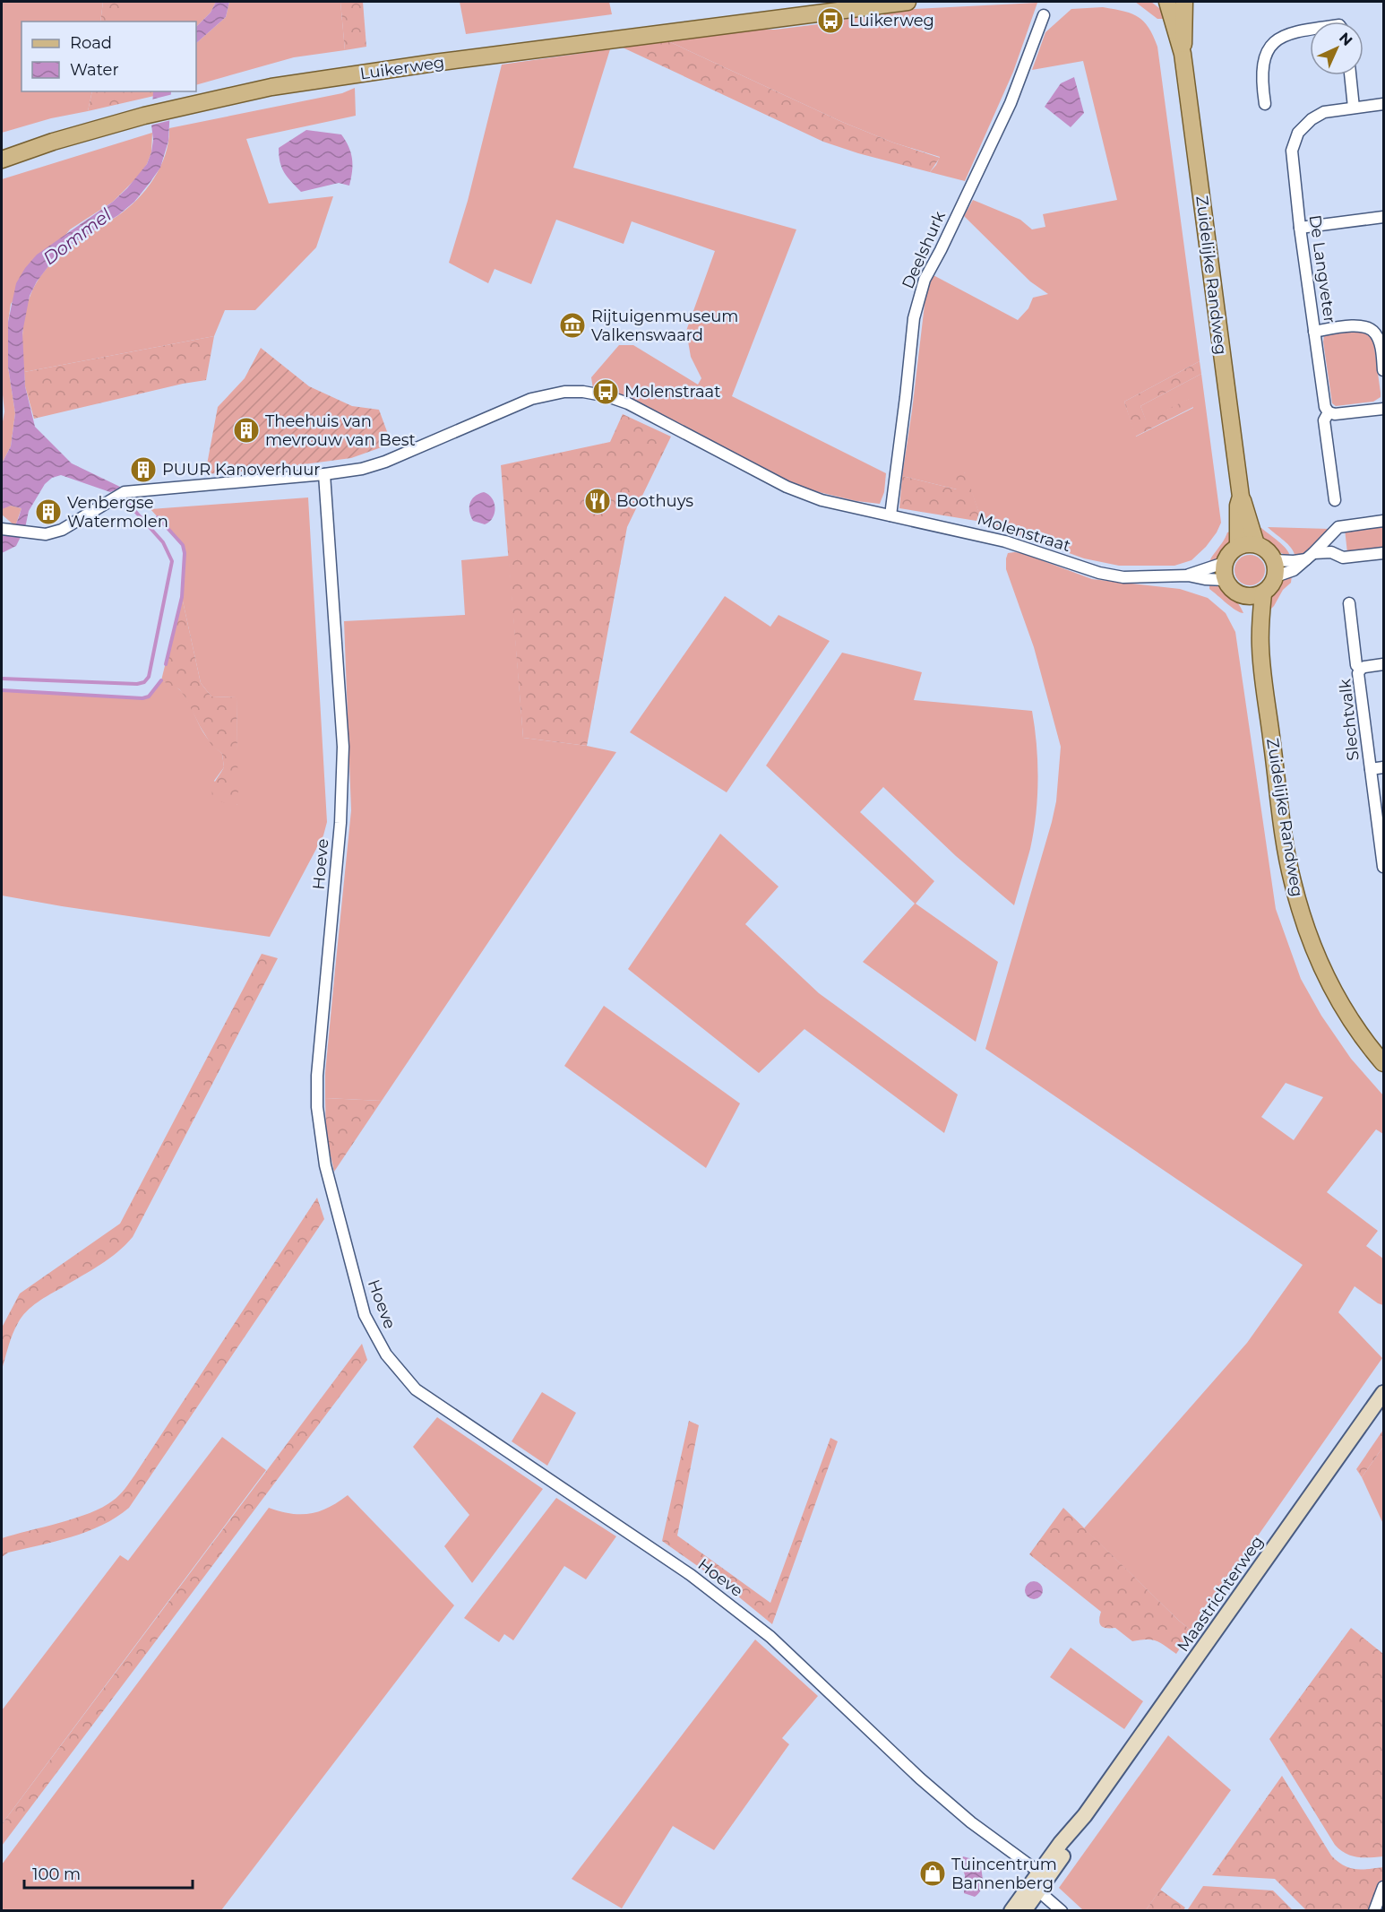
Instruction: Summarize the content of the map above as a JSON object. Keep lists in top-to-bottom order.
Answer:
{
  "streets": {
    "main road": ["Luikerweg", "Zuidelijke Randweg", "Maastrichterweg"],
    "street": [
      "Deelshurk",
      "De Langveter",
      "Molenstraat",
      "Slechtvalk",
      "Hoeve"
    ]
  },
  "crossings": [
    ["Deelshurk", "Molenstraat"],
    ["Zuidelijke Randweg", "Molenstraat"],
    ["Molenstraat", "Hoeve"],
    ["Hoeve", "Maastrichterweg"]
  ],
  "water": ["Dommel"],
  "places": {
    "bus stop": ["Luikerweg", "Molenstraat"],
    "museum": ["Rijtuigenmuseum Valkenswaard"],
    "building": ["Theehuis van mevrouw van Best", "PUUR Kanoverhuur", "Venbergse Watermolen"],
    "restaurant": ["Boothuys"],
    "shop": ["Tuincentrum Bannenberg"]
  },
  "legend": ["Road", "Water"],
  "scale_bar": "100 m",
  "north": "top right"
}
